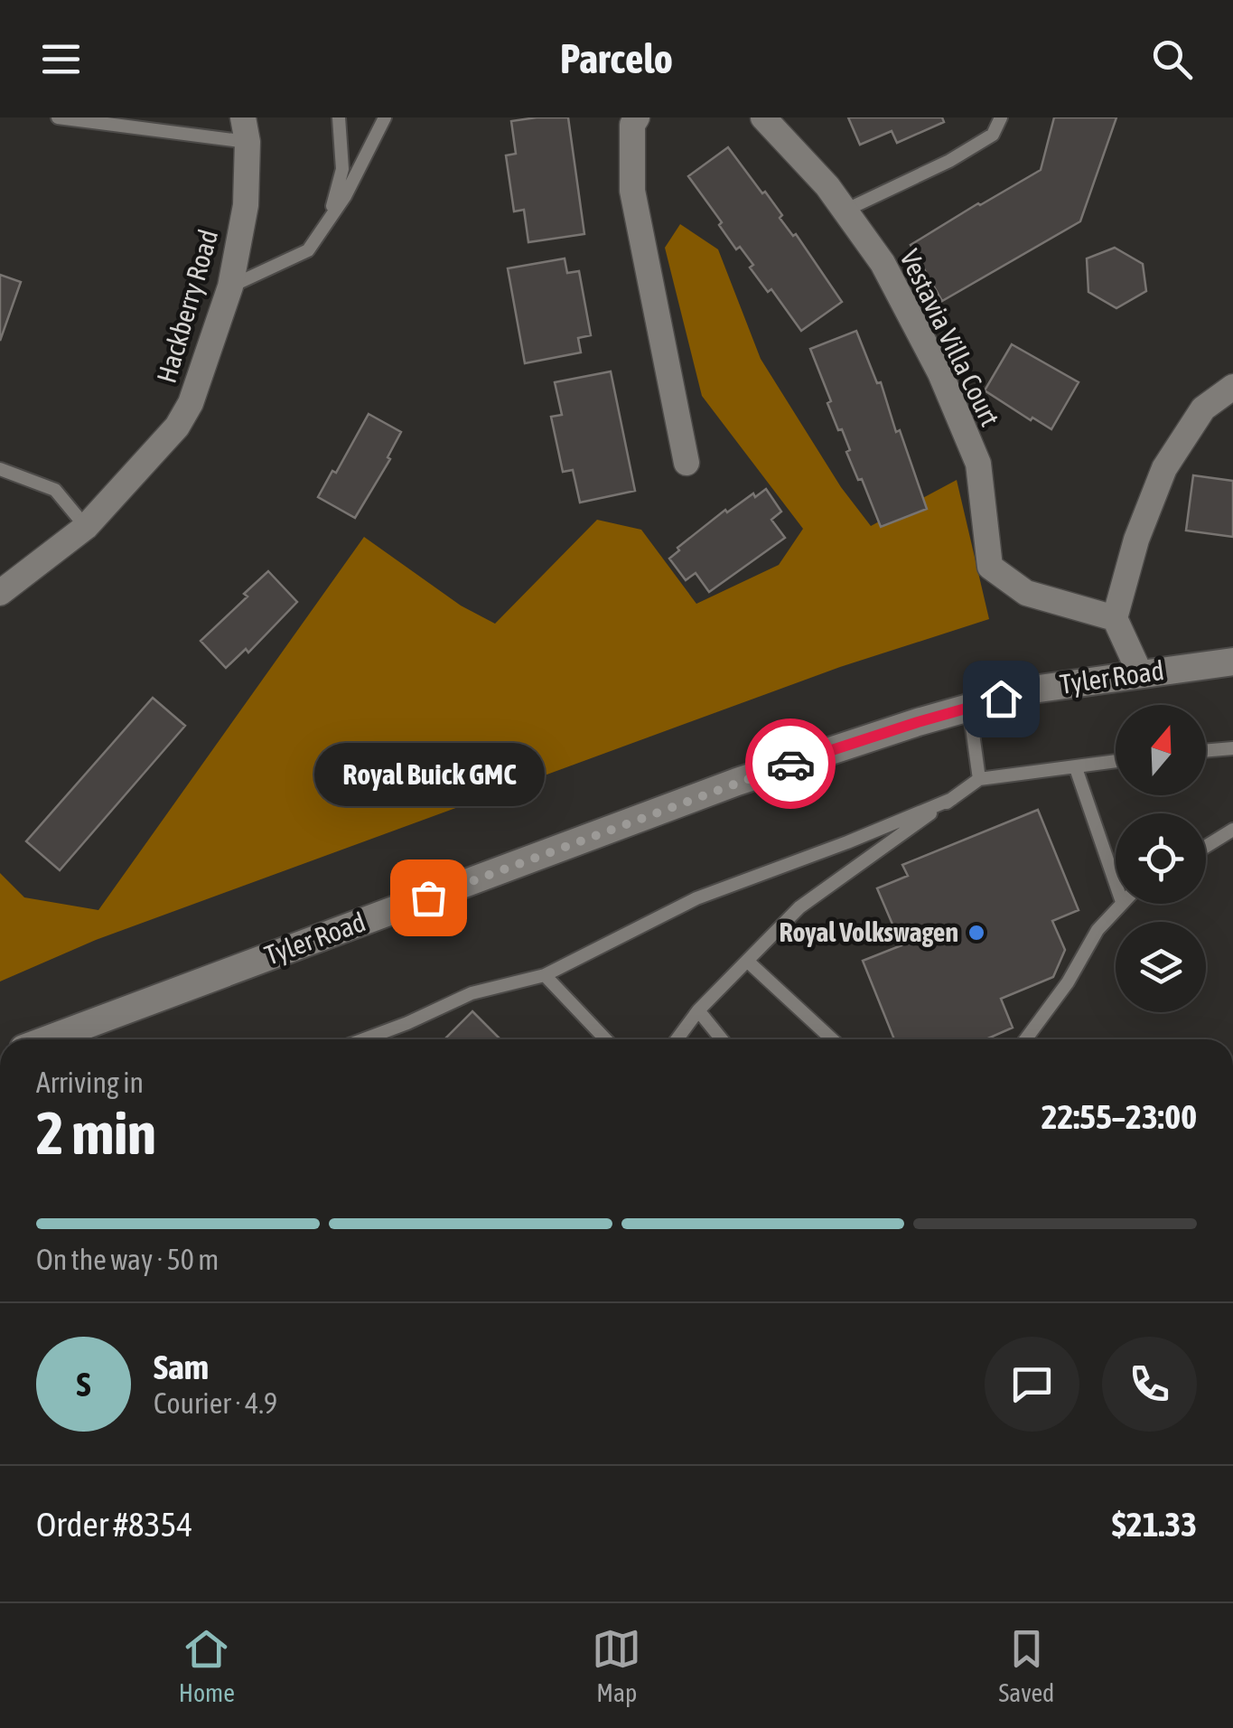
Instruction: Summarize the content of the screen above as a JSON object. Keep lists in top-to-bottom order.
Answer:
{
  "streets": {
    "street": ["Hackberry Road", "Vestavia Villa Court", "Tyler Road"]
  },
  "places": ["Royal Buick GMC", "Royal Volkswagen"],
  "north": "top",
  "page": {
    "header": "Parcelo",
    "bubble": "Royal Buick GMC",
    "heading": ["2 min", "Arriving in", "22:55–23:00"],
    "panel": [
      "Sam",
      "Courier · 4.9",
      "Order #8354",
      "$21.33"
    ],
    "bar": "On the way · 50 m",
    "round": "S",
    "tabs": ["Home", "Map", "Saved"]
  }
}
